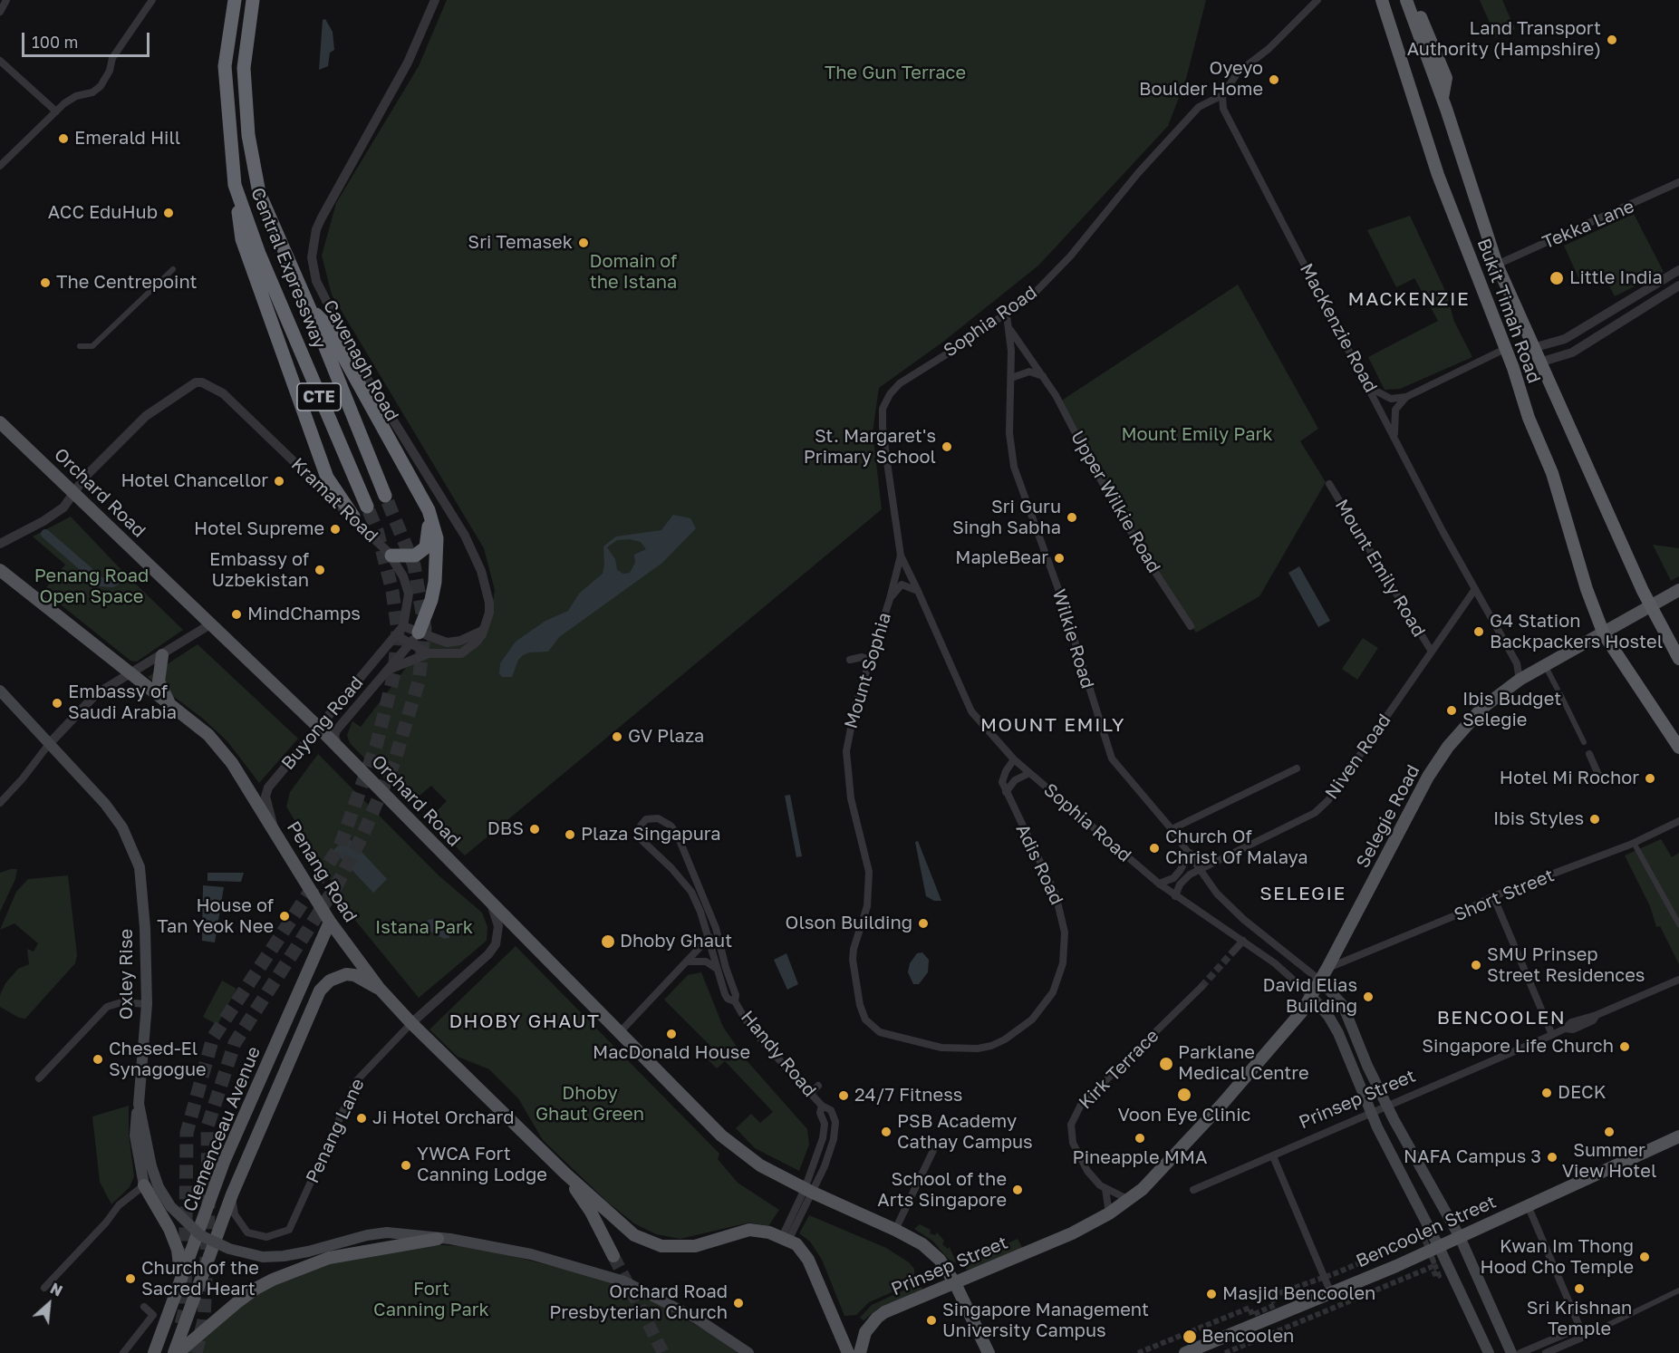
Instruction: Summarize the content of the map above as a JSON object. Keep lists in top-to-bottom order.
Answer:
{
  "streets": {
    "highway": ["Central Expressway", "Bukit Timah Road", "CTE"],
    "main road": [
      "Orchard Road",
      "Selegie Road",
      "Penang Road",
      "Oxley Rise",
      "Prinsep Street",
      "Clemenceau Avenue",
      "Bencoolen Street"
    ],
    "street": [
      "Tekka Lane",
      "Sophia Road",
      "MacKenzie Road",
      "Cavenagh Road",
      "Kramat Road",
      "Upper Wilkie Road",
      "Mount Emily Road",
      "Wilkie Road",
      "Mount Sophia",
      "Buyong Road",
      "Niven Road",
      "Adis Road",
      "Short Street",
      "Handy Road",
      "Kirk Terrace",
      "Penang Lane"
    ]
  },
  "crossings": [
    ["Tekka Lane", "Bukit Timah Road"],
    ["Bukit Timah Road", "Selegie Road"],
    ["Sophia Road", "MacKenzie Road"],
    ["Sophia Road", "Wilkie Road"],
    ["Sophia Road", "Mount Sophia"],
    ["Sophia Road", "Niven Road"],
    ["Sophia Road", "Selegie Road"],
    ["MacKenzie Road", "Niven Road"],
    ["MacKenzie Road", "Selegie Road"],
    ["Cavenagh Road", "Kramat Road"],
    ["Cavenagh Road", "Buyong Road"],
    ["Orchard Road", "Kramat Road"],
    ["Orchard Road", "Buyong Road"],
    ["Orchard Road", "Handy Road"],
    ["Orchard Road", "Prinsep Street"],
    ["Orchard Road", "Penang Lane"],
    ["Kramat Road", "Buyong Road"],
    ["Upper Wilkie Road", "Wilkie Road"],
    ["Mount Emily Road", "Niven Road"],
    ["Wilkie Road", "Niven Road"],
    ["Wilkie Road", "Selegie Road"],
    ["Mount Sophia", "Adis Road"],
    ["Buyong Road", "Penang Road"],
    ["Selegie Road", "Short Street"],
    ["Selegie Road", "Kirk Terrace"],
    ["Selegie Road", "Prinsep Street"],
    ["Penang Road", "Handy Road"],
    ["Penang Road", "Clemenceau Avenue"],
    ["Penang Road", "Penang Lane"],
    ["Kirk Terrace", "Prinsep Street"],
    ["Clemenceau Avenue", "Penang Lane"]
  ],
  "districts": [
    "MACKENZIE",
    "MOUNT EMILY",
    "SELEGIE",
    "BENCOOLEN",
    "DHOBY GHAUT"
  ],
  "parks": [
    "The Gun Terrace",
    "Domain of the Istana",
    "Mount Emily Park",
    "Penang Road Open Space",
    "Istana Park",
    "Dhoby Ghaut Green",
    "Fort Canning Park"
  ],
  "places": [
    "Land Transport Authority (Hampshire)",
    "Oyeyo Boulder Home",
    "Emerald Hill",
    "ACC EduHub",
    "Sri Temasek",
    "Little India",
    "The Centrepoint",
    "St. Margaret's Primary School",
    "Hotel Chancellor",
    "Sri Guru Singh Sabha",
    "Hotel Supreme",
    "MapleBear",
    "Embassy of Uzbekistan",
    "MindChamps",
    "G4 Station Backpackers Hostel",
    "Embassy of Saudi Arabia",
    "Ibis Budget Selegie",
    "GV Plaza",
    "Hotel Mi Rochor",
    "Ibis Styles",
    "DBS",
    "Plaza Singapura",
    "Church Of Christ Of Malaya",
    "House of Tan Yeok Nee",
    "Olson Building",
    "Dhoby Ghaut",
    "SMU Prinsep Street Residences",
    "David Elias Building",
    "MacDonald House",
    "Singapore Life Church",
    "Chesed-El Synagogue",
    "Parklane Medical Centre",
    "DECK",
    "Voon Eye Clinic",
    "24/7 Fitness",
    "Ji Hotel Orchard",
    "PSB Academy Cathay Campus",
    "Summer View Hotel",
    "Pineapple MMA",
    "NAFA Campus 3",
    "YWCA Fort Canning Lodge",
    "School of the Arts Singapore",
    "Kwan Im Thong Hood Cho Temple",
    "Church of the Sacred Heart",
    "Sri Krishnan Temple",
    "Masjid Bencoolen",
    "Orchard Road Presbyterian Church",
    "Singapore Management University Campus",
    "Bencoolen"
  ],
  "scale_bar": "100 m",
  "north": "top right"
}
